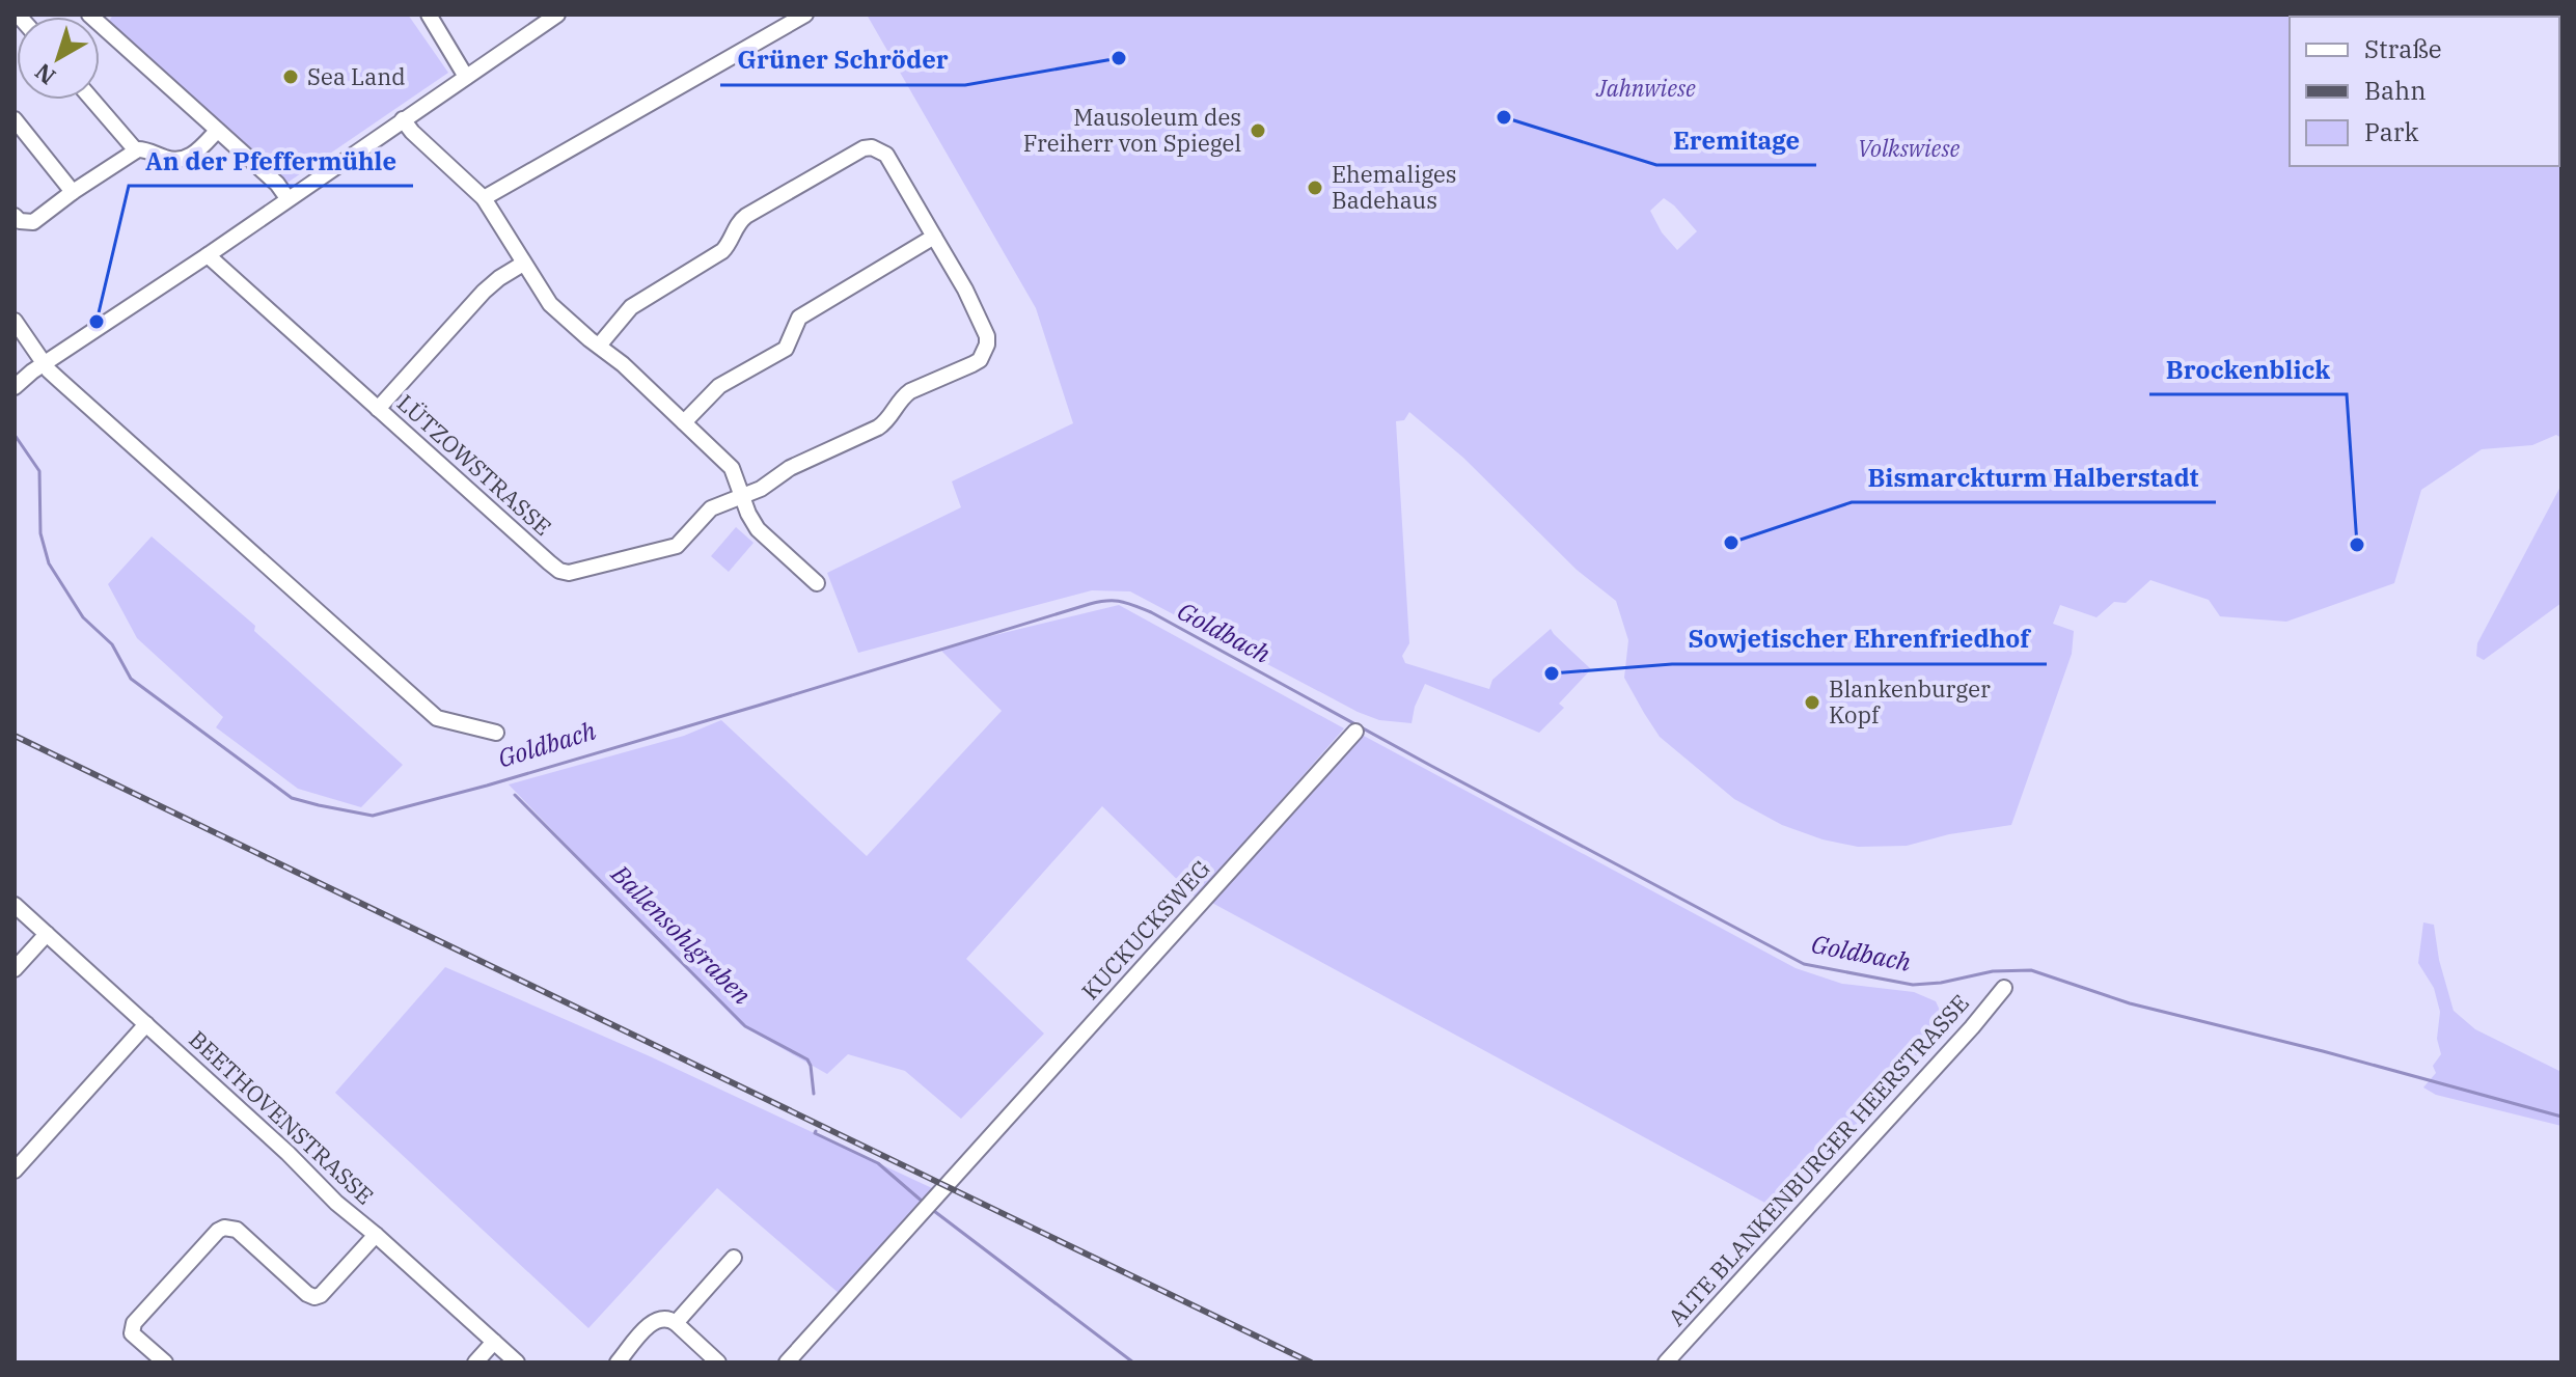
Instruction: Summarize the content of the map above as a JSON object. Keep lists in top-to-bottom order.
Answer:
{
  "streets": {
    "street": [
      "LÜTZOWSTRASSE",
      "KUCKUCKSWEG",
      "BEETHOVENSTRASSE",
      "ALTE BLANKENBURGER HEERSTRASSE"
    ]
  },
  "water": ["Goldbach", "Ballensohlgraben"],
  "parks": ["Jahnwiese", "Volkswiese"],
  "places": [
    "Grüner Schröder",
    "Sea Land",
    "Eremitage",
    "Mausoleum des Freiherr von Spiegel",
    "Ehemaliges Badehaus",
    "An der Pfeffermühle",
    "Bismarckturm Halberstadt",
    "Brockenblick",
    "Sowjetischer Ehrenfriedhof",
    "Blankenburger Kopf"
  ],
  "legend": ["Straße", "Bahn", "Park"],
  "north": "bottom left"
}
